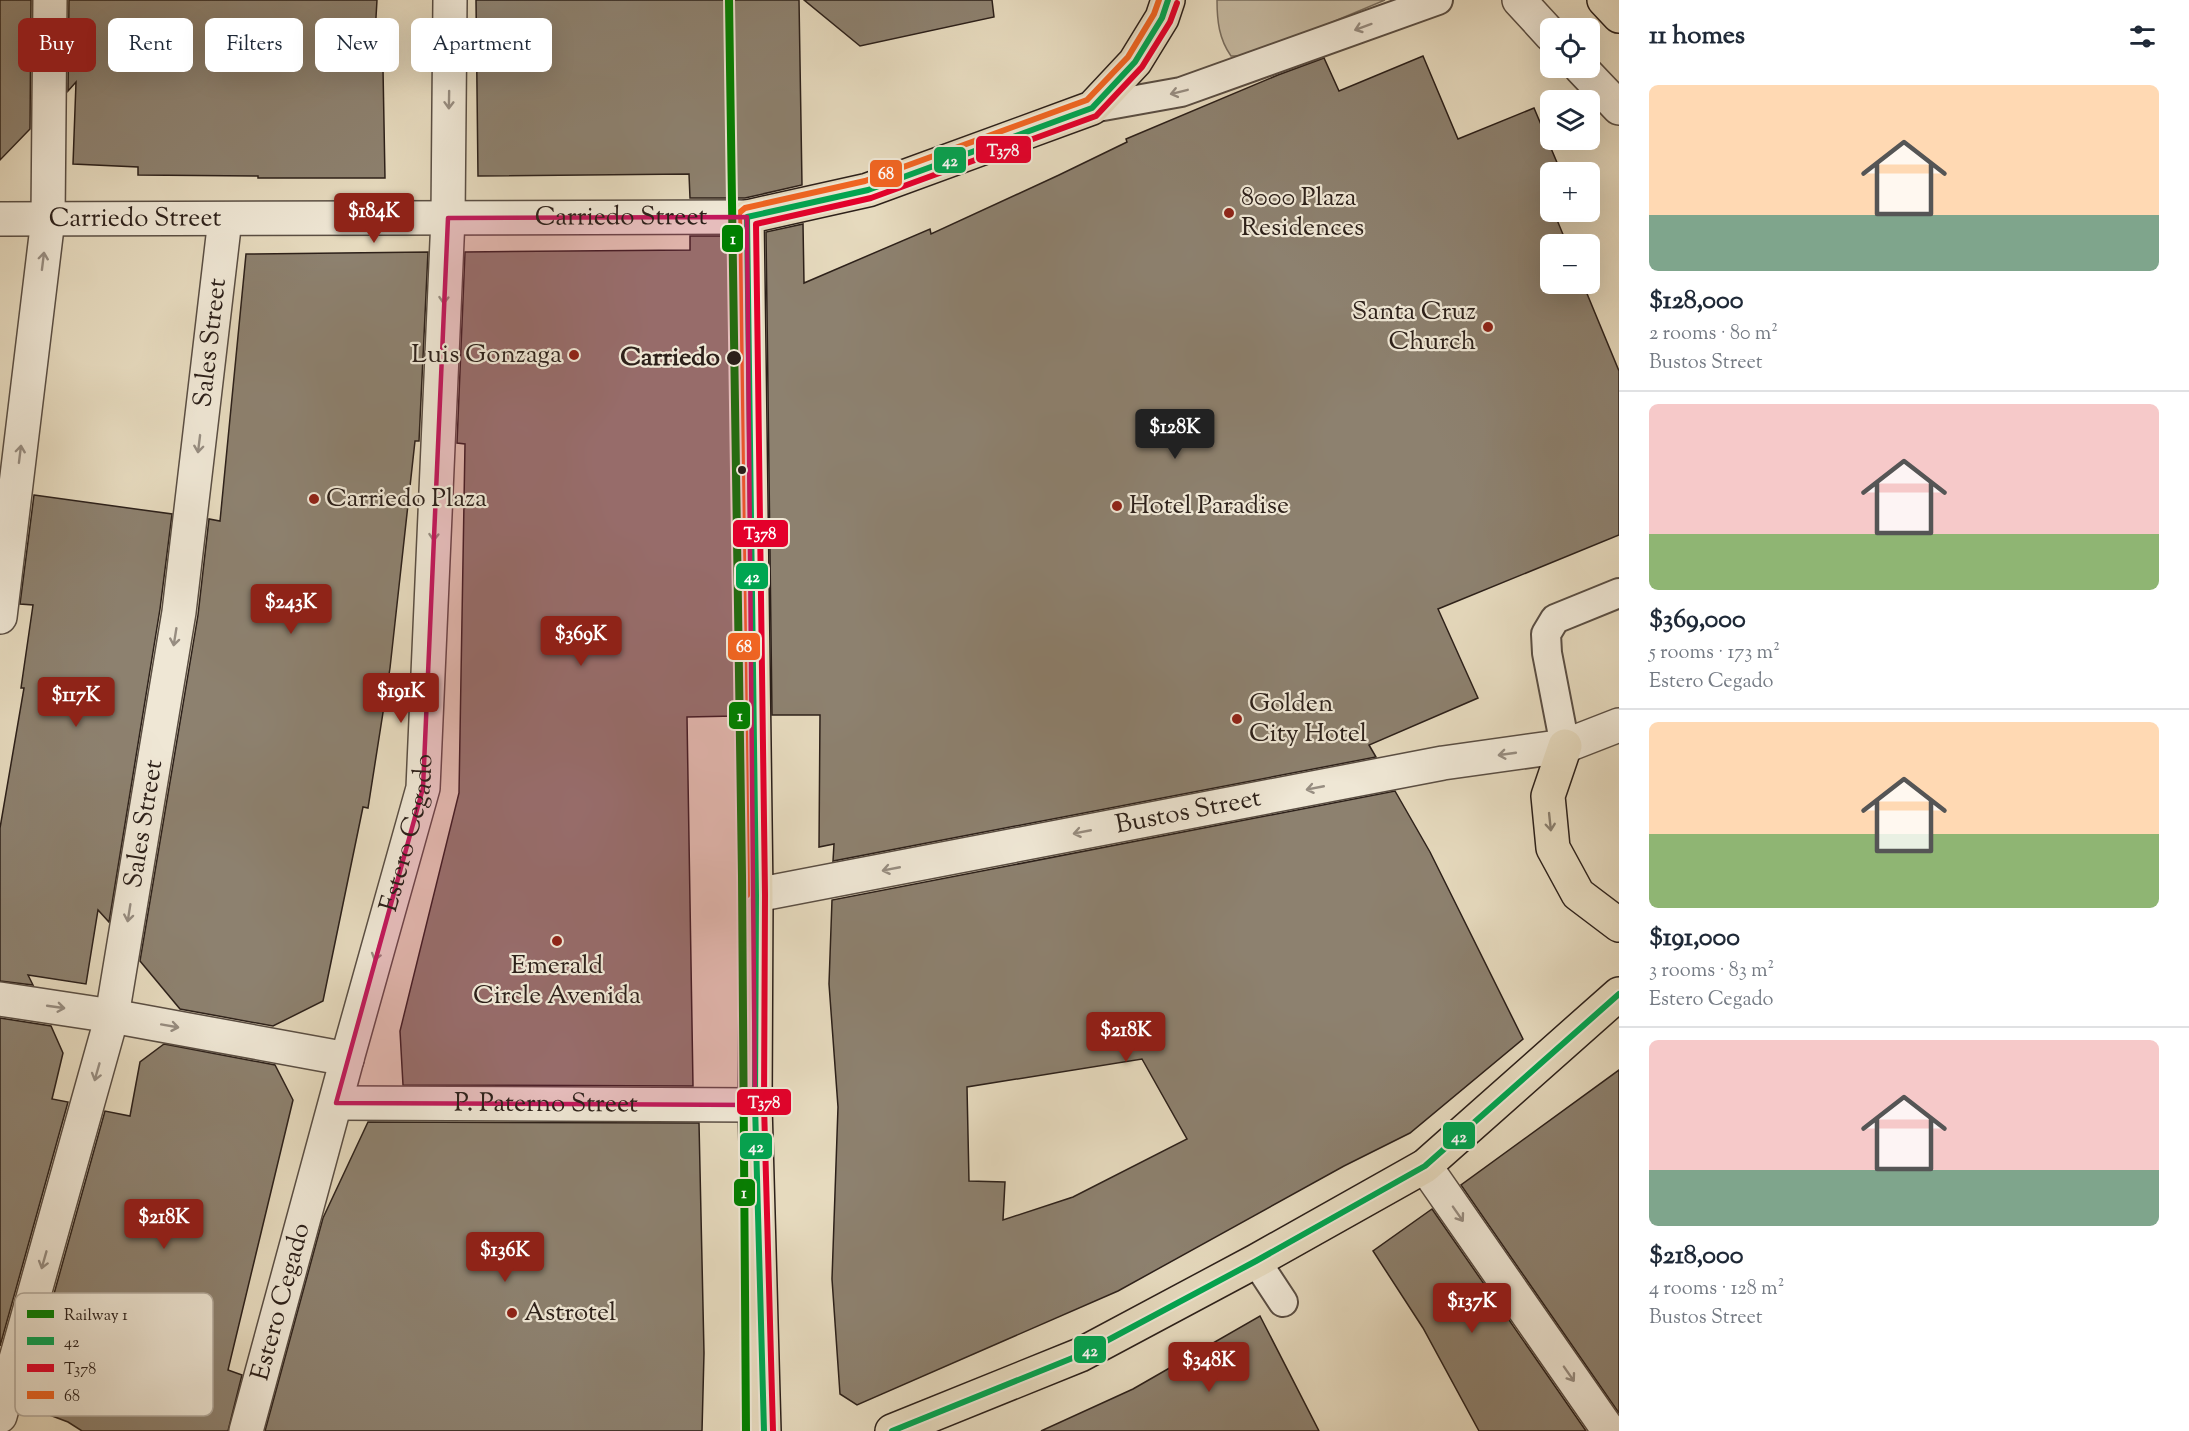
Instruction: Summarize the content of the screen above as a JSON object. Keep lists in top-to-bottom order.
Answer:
{
  "streets": {
    "main road": ["Carriedo Street"],
    "street": [
      "Sales Street",
      "Bustos Street",
      "Estero Cegado",
      "P. Paterno Street"
    ]
  },
  "crossings": [
    ["Carriedo Street", "Sales Street"],
    ["Carriedo Street", "Estero Cegado"],
    ["Estero Cegado", "P. Paterno Street"]
  ],
  "one_way": ["Bustos Street", "Estero Cegado"],
  "places": [
    "8000 Plaza Residences",
    "Santa Cruz Church",
    "Luis Gonzaga",
    "Carriedo",
    "Carriedo Plaza",
    "Hotel Paradise",
    "Golden City Hotel",
    "Emerald Circle Avenida",
    "Astrotel"
  ],
  "lines": [
    "rail line 1",
    "transit line 42",
    "transit line 68",
    "transit line T378"
  ],
  "legend": [
    "Railway 1",
    "42",
    "T378",
    "68"
  ],
  "page": {
    "heading": "11 homes",
    "map_buttons": ["+", "−"],
    "chip": [
      "Buy",
      "Rent",
      "Filters",
      "New",
      "Apartment"
    ],
    "list": [
      {
        "name": "$128,000",
        "note": "2 rooms · 80 m² · Bustos Street"
      },
      {
        "name": "$369,000",
        "note": "5 rooms · 173 m² · Estero Cegado"
      },
      {
        "name": "$191,000",
        "note": "3 rooms · 83 m² · Estero Cegado"
      },
      {
        "name": "$218,000",
        "note": "4 rooms · 128 m² · Bustos Street"
      }
    ],
    "price": [
      "$184K",
      "$128K",
      "$243K",
      "$369K",
      "$191K",
      "$117K",
      "$218K",
      "$218K",
      "$136K",
      "$137K",
      "$348K"
    ]
  }
}
